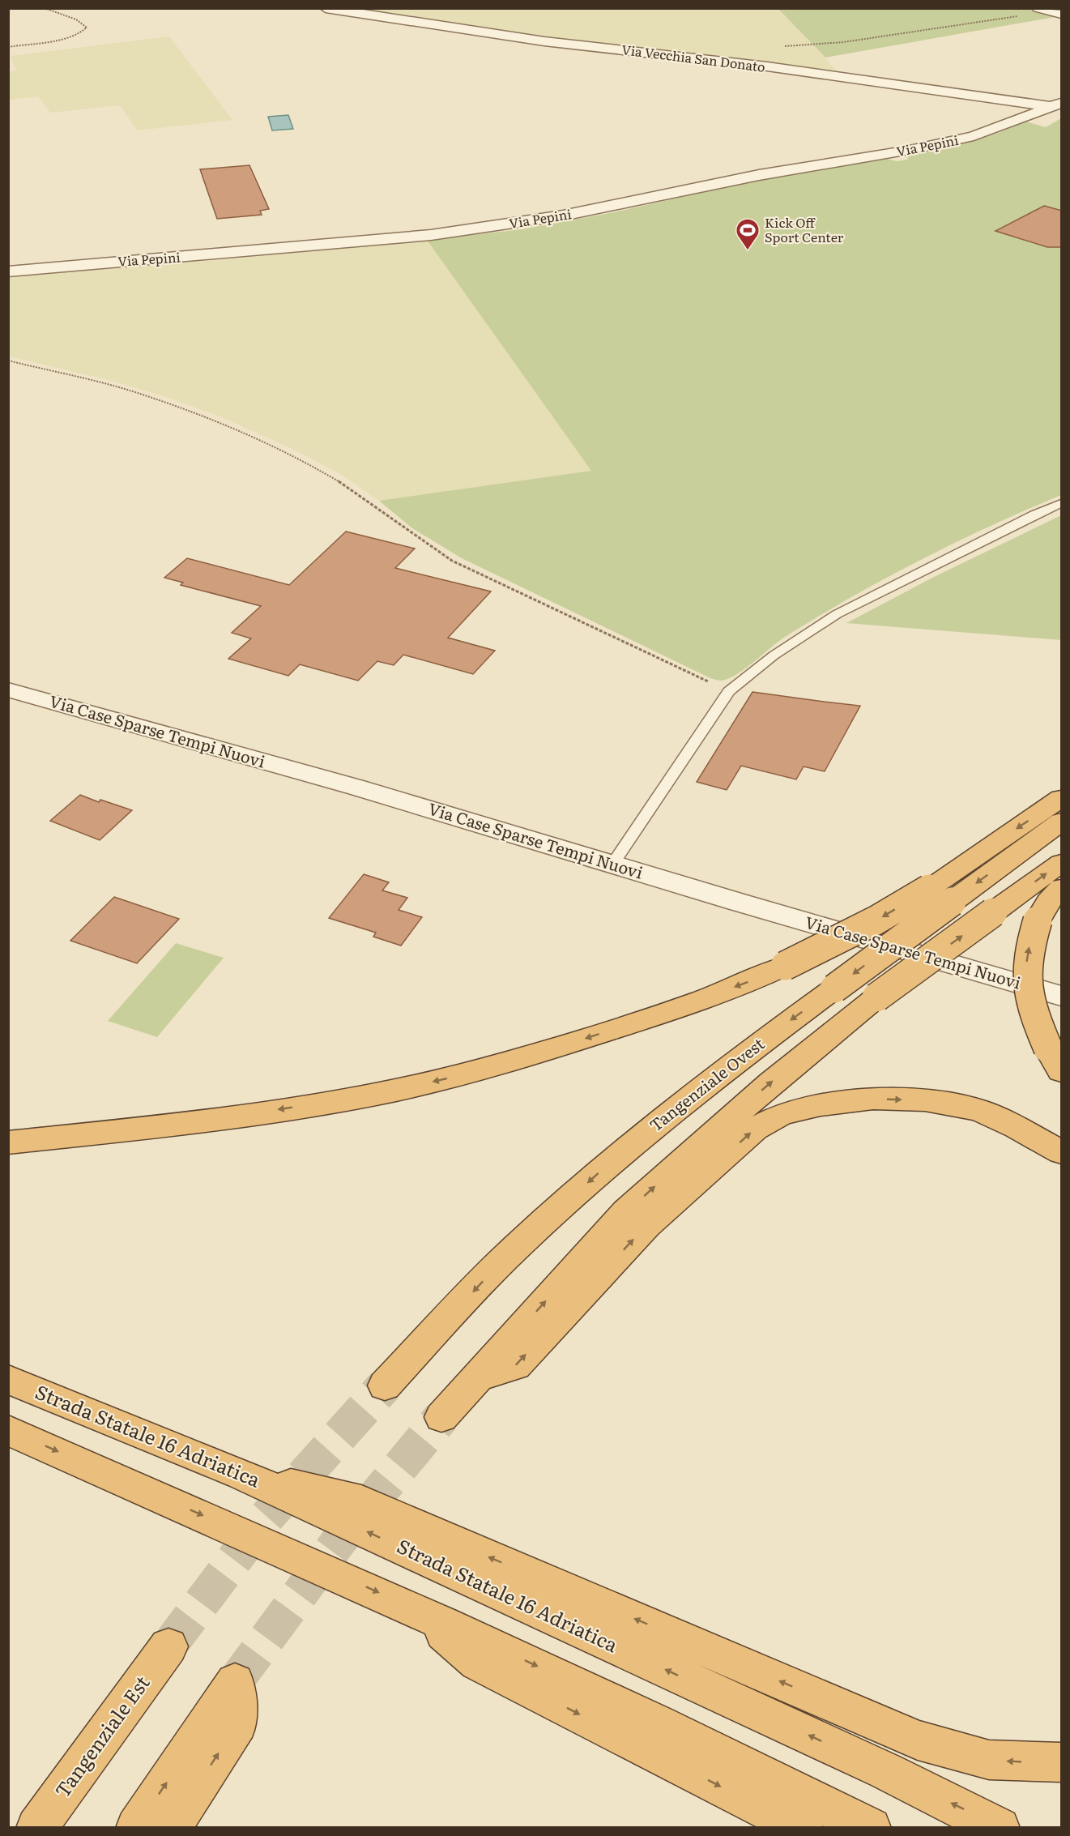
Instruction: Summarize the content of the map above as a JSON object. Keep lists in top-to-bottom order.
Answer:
{
  "streets": {
    "highway": ["Tangenziale Ovest", "Strada Statale 16 Adriatica", "Tangenziale Est"],
    "street": ["Via Vecchia San Donato", "Via Pepini", "Via Case Sparse Tempi Nuovi"]
  },
  "crossings": [
    ["Via Vecchia San Donato", "Via Pepini"]
  ],
  "places": {
    "sports": ["Kick Off Sport Center"]
  }
}
